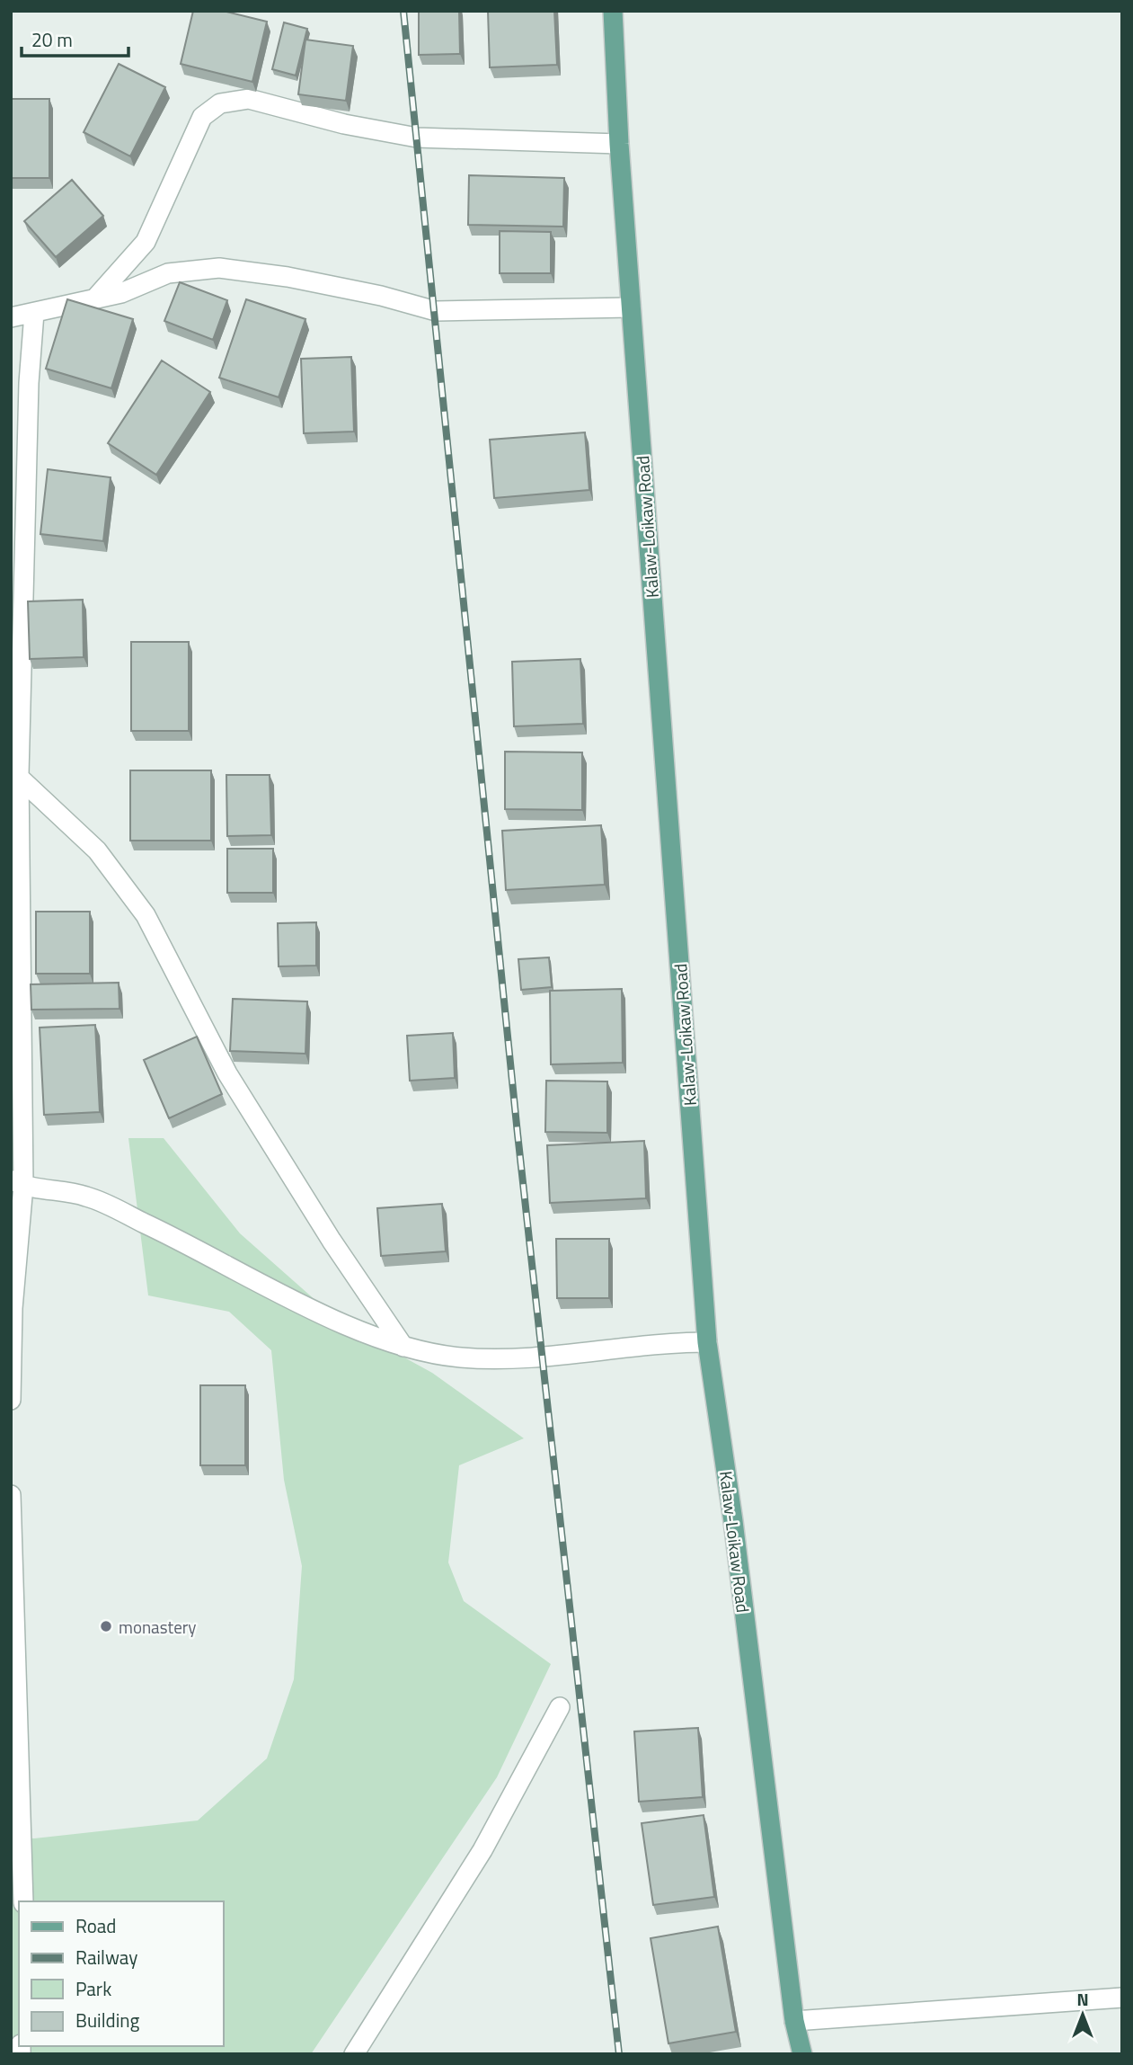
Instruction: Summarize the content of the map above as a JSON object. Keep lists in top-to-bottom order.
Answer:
{
  "streets": {
    "main road": ["Kalaw-Loikaw Road"]
  },
  "places": ["monastery"],
  "legend": [
    "Road",
    "Railway",
    "Park",
    "Building"
  ],
  "scale_bar": "20 m",
  "north": "top"
}
